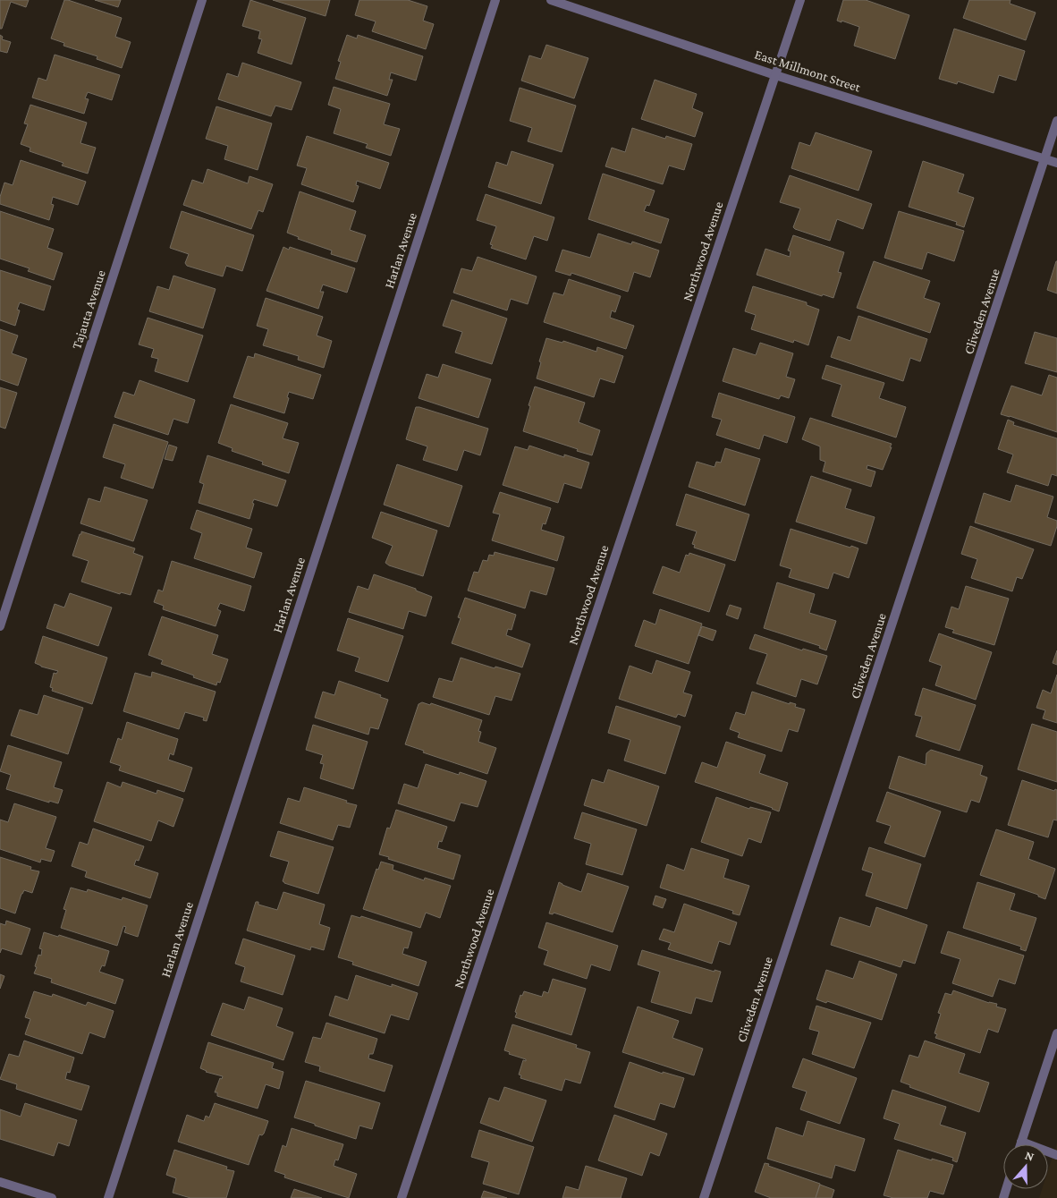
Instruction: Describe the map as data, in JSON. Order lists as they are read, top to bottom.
{
  "streets": {
    "street": [
      "East Millmont Street",
      "Harlan Avenue",
      "Northwood Avenue",
      "Tajauta Avenue",
      "Cliveden Avenue"
    ]
  },
  "crossings": [
    ["East Millmont Street", "Northwood Avenue"],
    ["East Millmont Street", "Cliveden Avenue"]
  ],
  "north": "top"
}
